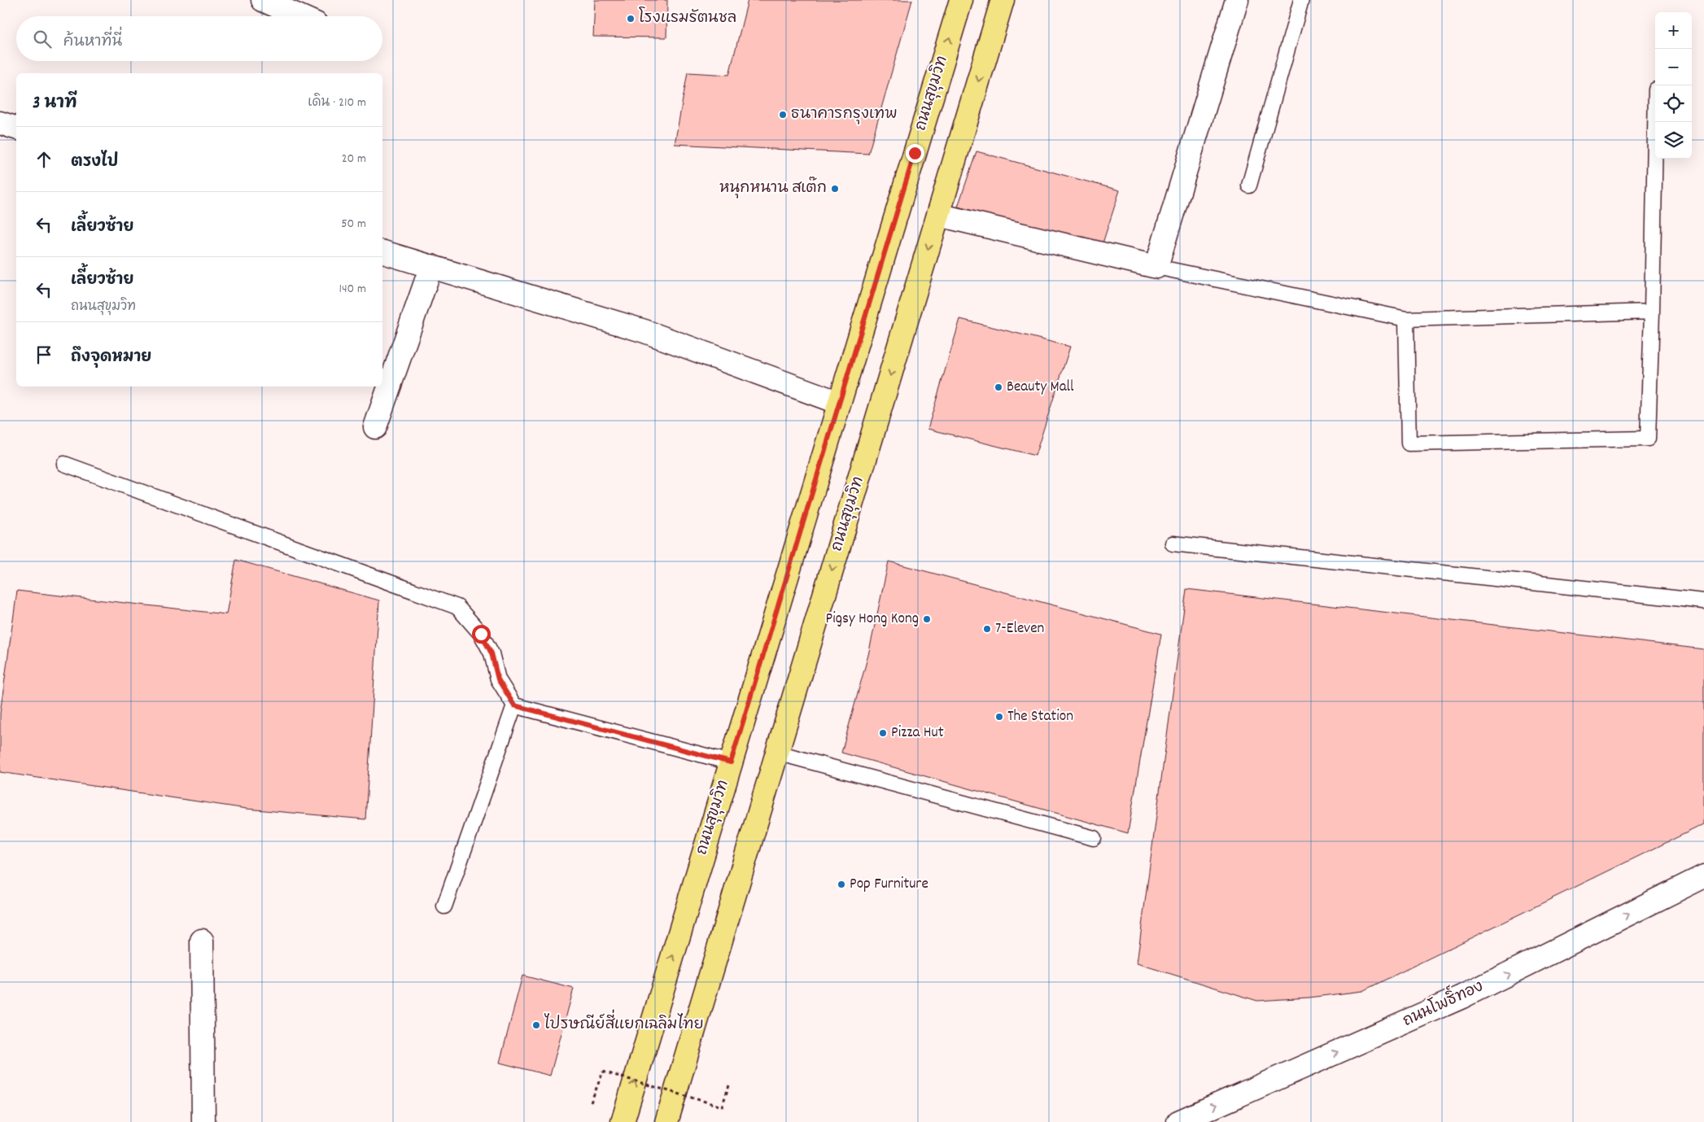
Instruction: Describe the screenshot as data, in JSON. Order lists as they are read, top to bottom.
{
  "streets": {
    "main road": ["ถนนสุขุมวิท"],
    "street": ["ถนนโพธิ์ทอง"]
  },
  "one_way": ["ถนนโพธิ์ทอง"],
  "places": [
    "โรงแรมรัตนชล",
    "ธนาคารกรุงเทพ",
    "หนุกหนาน สเต๊ก",
    "Beauty Mall",
    "Pigsy Hong Kong",
    "7-Eleven",
    "The Station",
    "Pizza Hut",
    "Pop Furniture",
    "ไปรษณีย์สี่แยกเฉลิมไทย"
  ],
  "page": {
    "map_buttons": ["+", "−"],
    "search": "ค้นหาที่นี่",
    "heading": ["3 นาที", "เดิน · 210 m"],
    "list": [
      ["ตรงไป", "20 m"],
      ["เลี้ยวซ้าย", "50 m"],
      ["เลี้ยวซ้าย", "ถนนสุขุมวิท", "140 m"],
      "ถึงจุดหมาย"
    ]
  }
}
